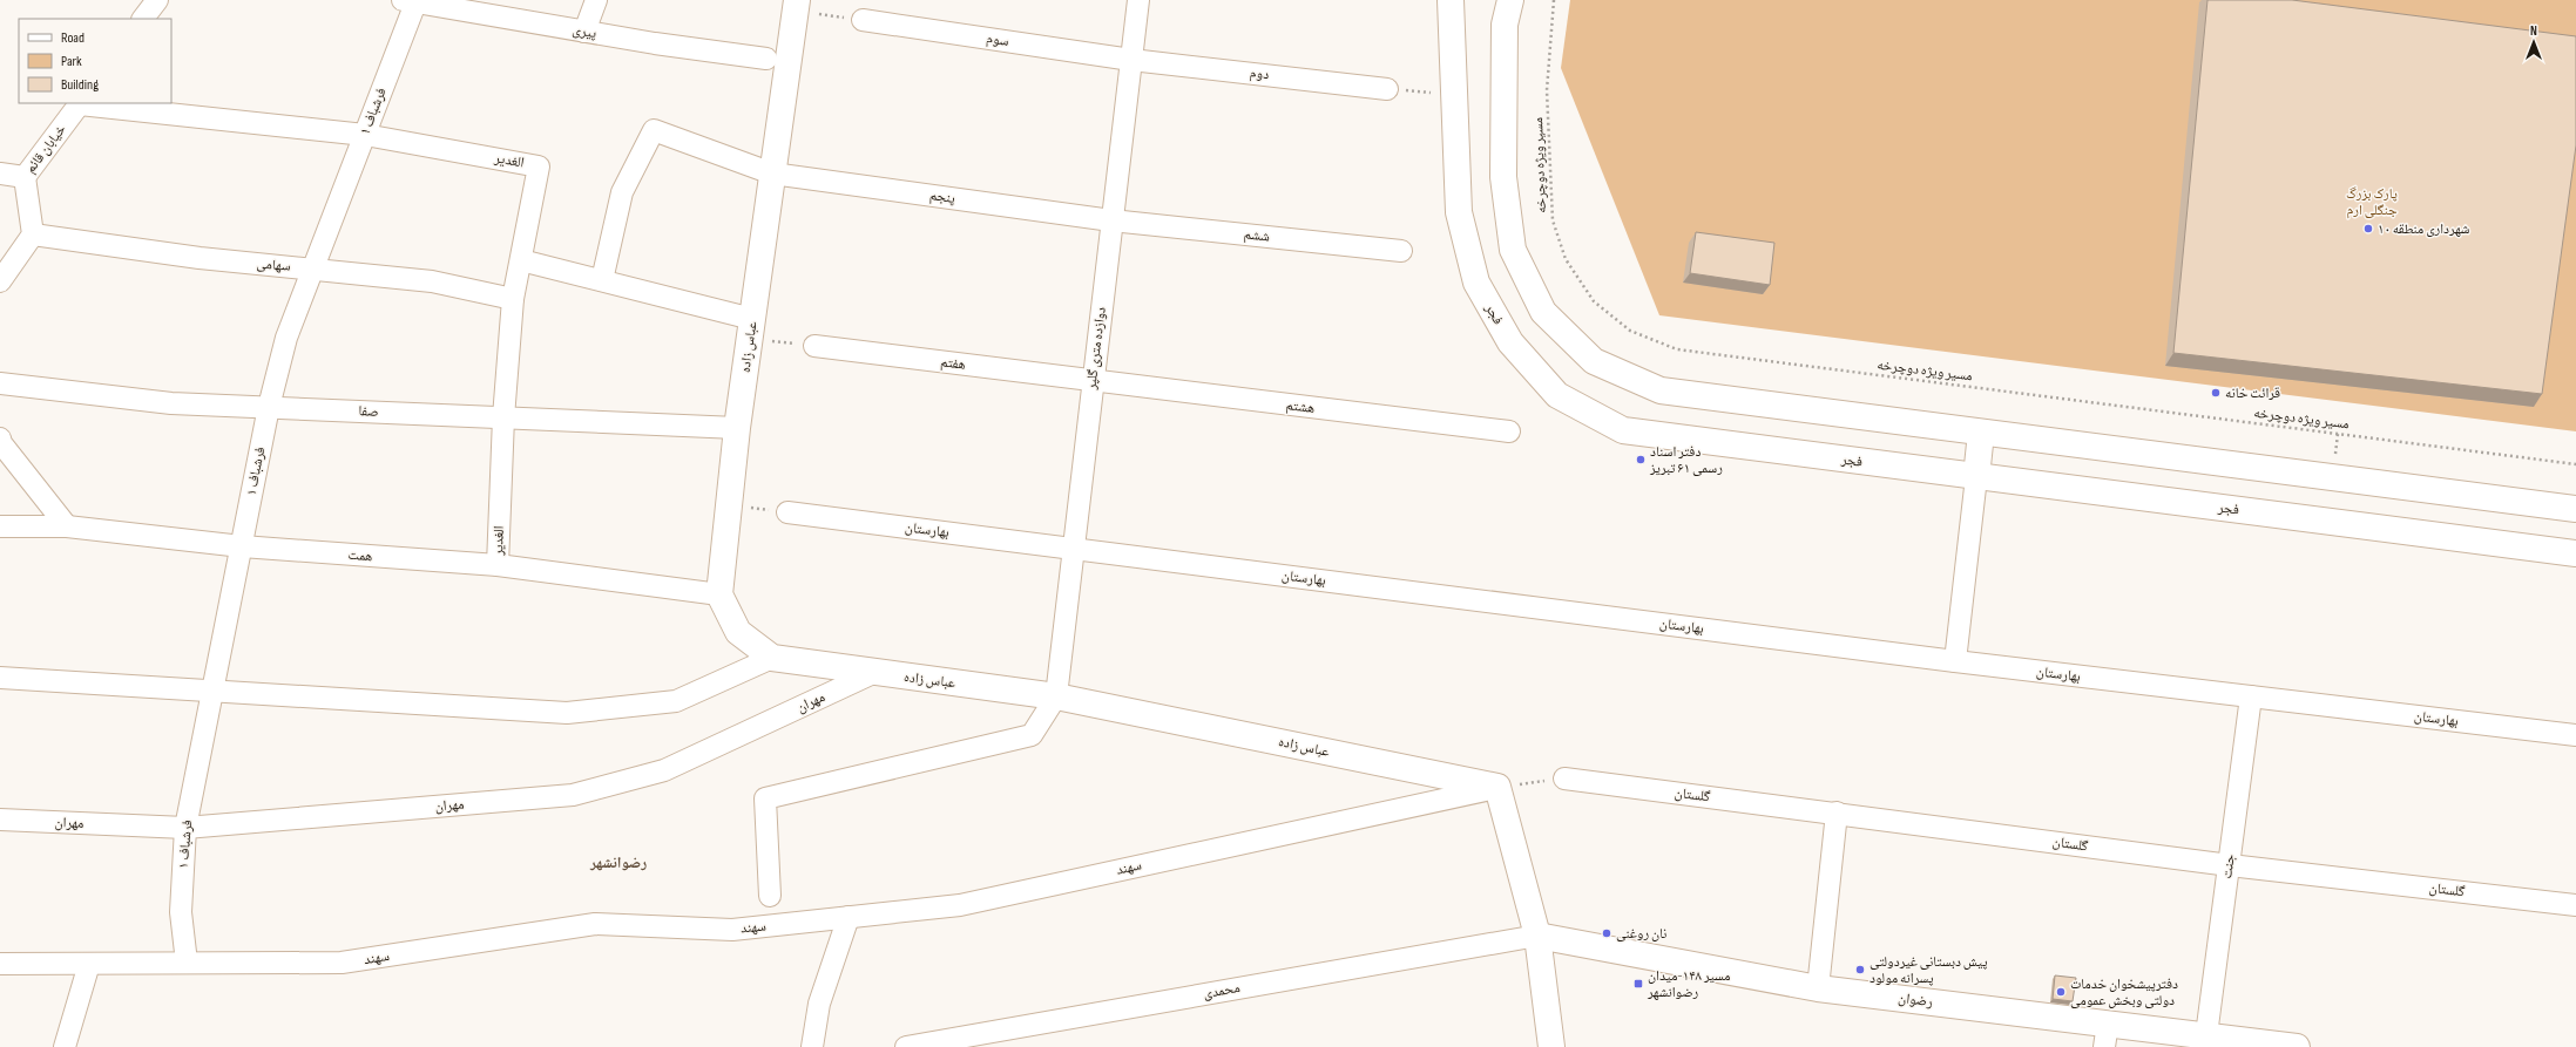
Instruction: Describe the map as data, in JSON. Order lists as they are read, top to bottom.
{
  "streets": {
    "main road": ["فجر", "عباس زاده", "رضوان"],
    "street": [
      "پیری",
      "سوم",
      "دوم",
      "فرشباف ۱",
      "خیابان قائم",
      "الغدیر",
      "پنجم",
      "ششم",
      "سهامی",
      "دوازده متری گلپر",
      "هفتم",
      "هشتم",
      "صفا",
      "بهارستان",
      "همت",
      "مهران",
      "گلستان",
      "جنت",
      "سهند",
      "محمدی"
    ],
    "path": ["مسیر ویژه دوچرخه"]
  },
  "crossings": [
    ["پیری", "فرشباف ۱"],
    ["سوم", "دوم"],
    ["سوم", "دوازده متری گلپر"],
    ["دوم", "دوازده متری گلپر"],
    ["فرشباف ۱", "الغدیر"],
    ["فرشباف ۱", "سهامی"],
    ["فرشباف ۱", "صفا"],
    ["فرشباف ۱", "همت"],
    ["فرشباف ۱", "مهران"],
    ["فرشباف ۱", "سهند"],
    ["خیابان قائم", "الغدیر"],
    ["الغدیر", "سهامی"],
    ["الغدیر", "صفا"],
    ["الغدیر", "همت"],
    ["پنجم", "ششم"],
    ["پنجم", "عباس زاده"],
    ["پنجم", "دوازده متری گلپر"],
    ["ششم", "دوازده متری گلپر"],
    ["عباس زاده", "دوازده متری گلپر"],
    ["عباس زاده", "صفا"],
    ["عباس زاده", "همت"],
    ["عباس زاده", "مهران"],
    ["عباس زاده", "سهند"],
    ["دوازده متری گلپر", "هفتم"],
    ["دوازده متری گلپر", "هشتم"],
    ["دوازده متری گلپر", "بهارستان"],
    ["هفتم", "هشتم"],
    ["بهارستان", "جنت"],
    ["گلستان", "جنت"],
    ["جنت", "رضوان"],
    ["محمدی", "رضوان"]
  ],
  "districts": ["رضوانشهر"],
  "parks": ["پارک بزرگ جنگلی ارم"],
  "places": {
    "other": [
      "شهرداری منطقه ۱۰",
      "قرائت خانه",
      "دفتر اسناد رسمی ۶۱ تبریز",
      "نان روغنی",
      "پیش دبستانی غیردولتی پسرانه مولود",
      "دفترپیشخوان خدمات دولتی وبخش عمومی"
    ],
    "transit": ["مسیر ۱۴۸-میدان رضوانشهر"]
  },
  "legend": ["Road", "Park", "Building"],
  "north": "top"
}
